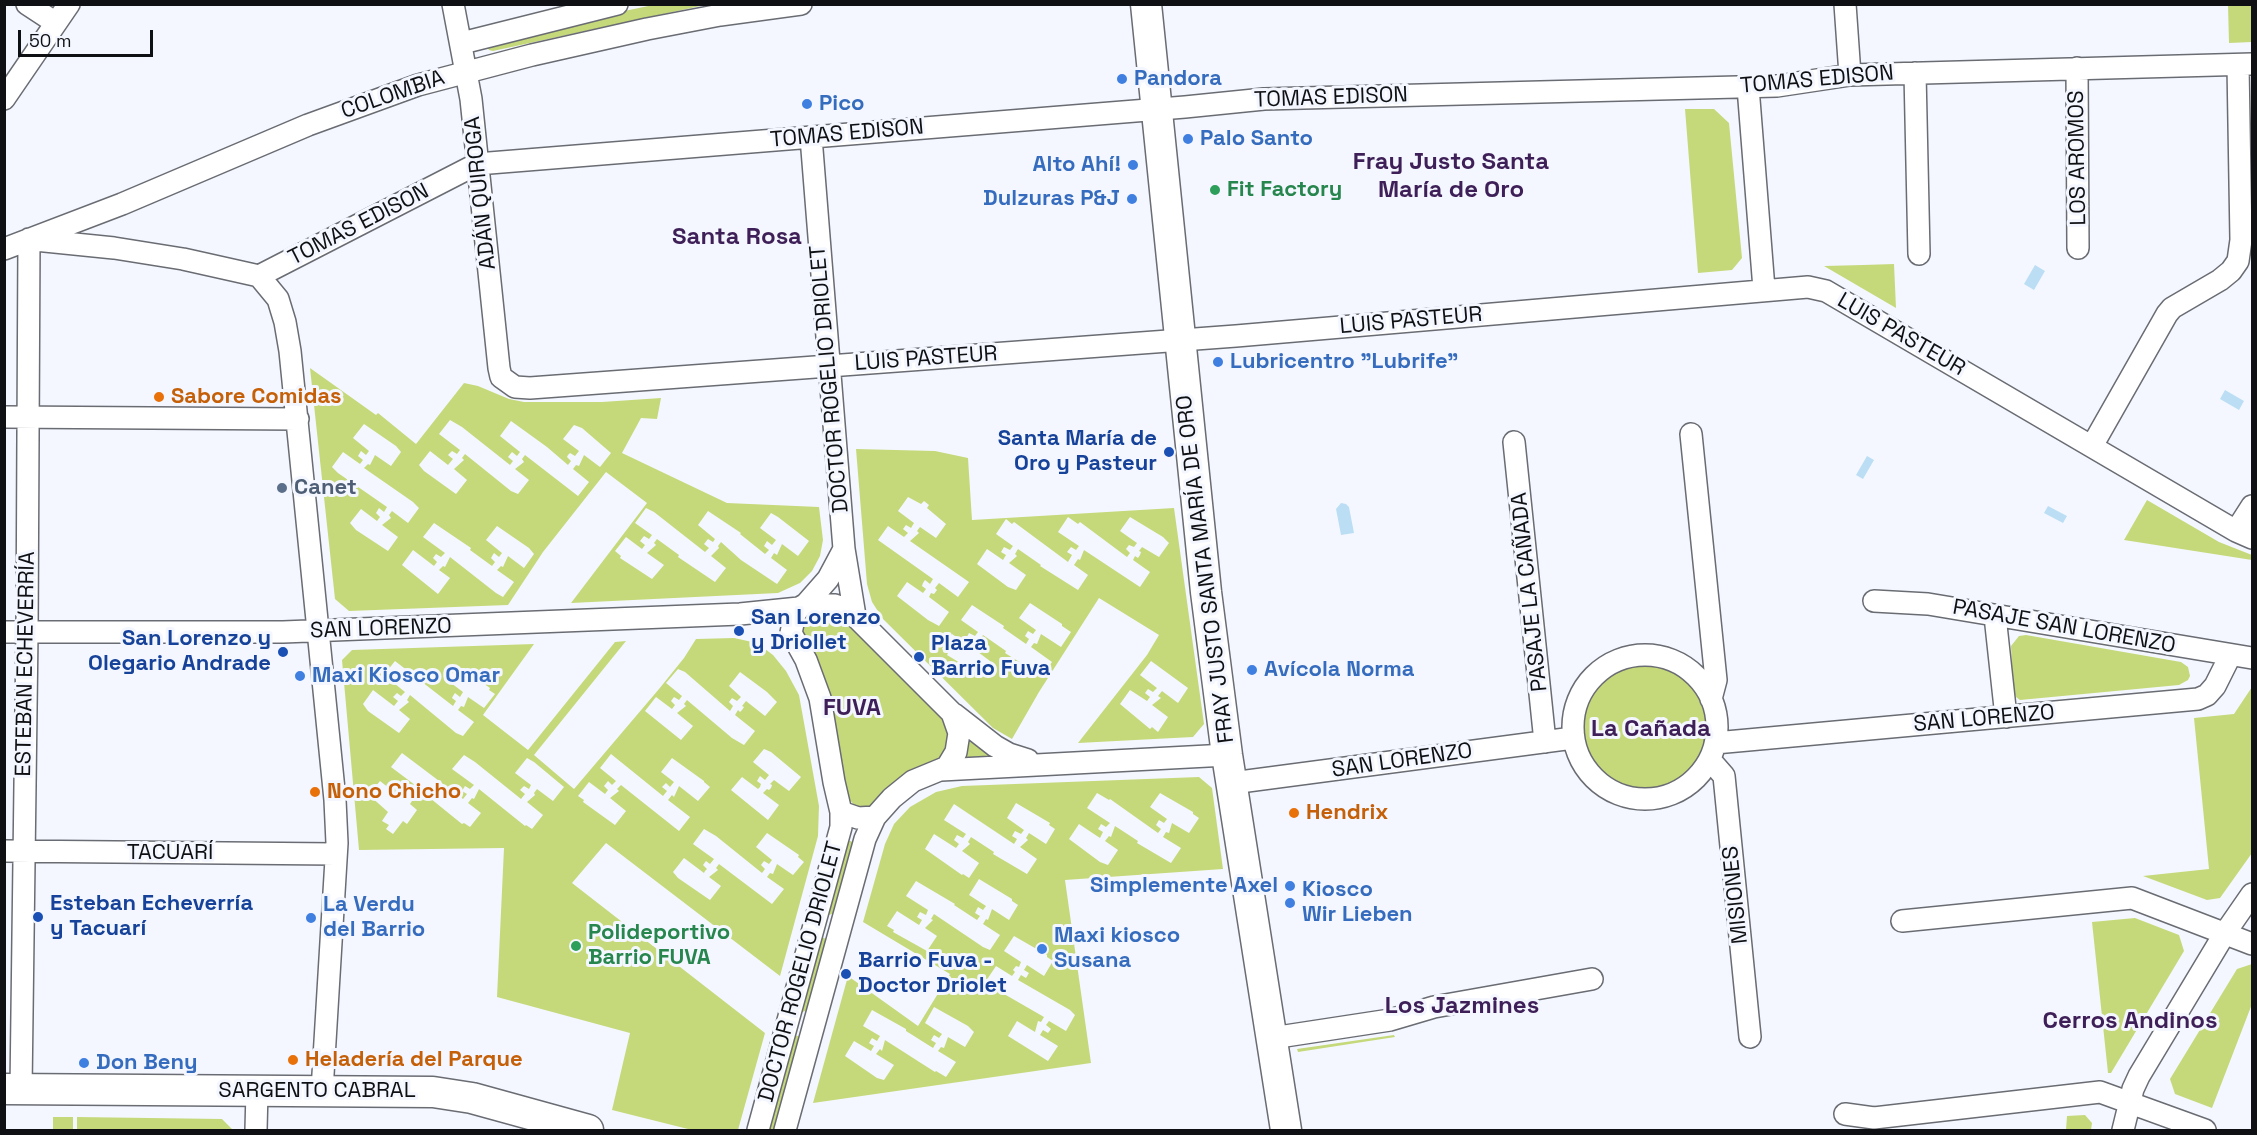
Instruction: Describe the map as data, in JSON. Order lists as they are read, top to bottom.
{
  "streets": {
    "main road": ["FRAY JUSTO SANTA MARÍA DE ORO", "SARGENTO CABRAL"],
    "street": [
      "TOMAS EDISON",
      "COLOMBIA",
      "LOS AROMOS",
      "ADÁN QUIROGA",
      "LUIS PASTEUR",
      "DOCTOR ROGELIO DRIOLET",
      "PASAJE LA CAÑADA",
      "PASAJE SAN LORENZO",
      "SAN LORENZO",
      "ESTEBAN ECHEVERRÍA",
      "TACUARÍ",
      "MISIONES"
    ]
  },
  "crossings": [
    ["TOMAS EDISON", "LOS AROMOS"],
    ["TOMAS EDISON", "ADÁN QUIROGA"],
    ["TOMAS EDISON", "DOCTOR ROGELIO DRIOLET"],
    ["TOMAS EDISON", "FRAY JUSTO SANTA MARÍA DE ORO"],
    ["COLOMBIA", "ADÁN QUIROGA"],
    ["COLOMBIA", "ESTEBAN ECHEVERRÍA"],
    ["ADÁN QUIROGA", "LUIS PASTEUR"],
    ["LUIS PASTEUR", "DOCTOR ROGELIO DRIOLET"],
    ["LUIS PASTEUR", "FRAY JUSTO SANTA MARÍA DE ORO"],
    ["DOCTOR ROGELIO DRIOLET", "SAN LORENZO"],
    ["FRAY JUSTO SANTA MARÍA DE ORO", "SAN LORENZO"],
    ["PASAJE LA CAÑADA", "SAN LORENZO"],
    ["PASAJE SAN LORENZO", "SAN LORENZO"],
    ["SAN LORENZO", "ESTEBAN ECHEVERRÍA"],
    ["SAN LORENZO", "MISIONES"],
    ["ESTEBAN ECHEVERRÍA", "TACUARÍ"],
    ["ESTEBAN ECHEVERRÍA", "SARGENTO CABRAL"]
  ],
  "districts": [
    "Fray Justo Santa María de Oro",
    "Santa Rosa",
    "FUVA",
    "La Cañada",
    "Los Jazmines",
    "Cerros Andinos"
  ],
  "places": [
    "Pandora",
    "Pico",
    "Palo Santo",
    "Alto Ahí!",
    "Fit Factory",
    "Dulzuras P&J",
    "Lubricentro \"Lubrife\"",
    "Sabore Comidas",
    "Santa María de Oro y Pasteur",
    "Canet",
    "San Lorenzo y Driollet",
    "San Lorenzo y Olegario Andrade",
    "Plaza Barrio Fuva",
    "Avícola Norma",
    "Maxi Kiosco Omar",
    "Nono Chicho",
    "Hendrix",
    "Simplemente Axel",
    "Kiosco Wir Lieben",
    "Esteban Echeverría y Tacuarí",
    "La Verdu del Barrio",
    "Polideportivo Barrio FUVA",
    "Maxi kiosco Susana",
    "Barrio Fuva - Doctor Driolet",
    "Heladería del Parque",
    "Don Beny"
  ],
  "scale_bar": "50 m"
}
